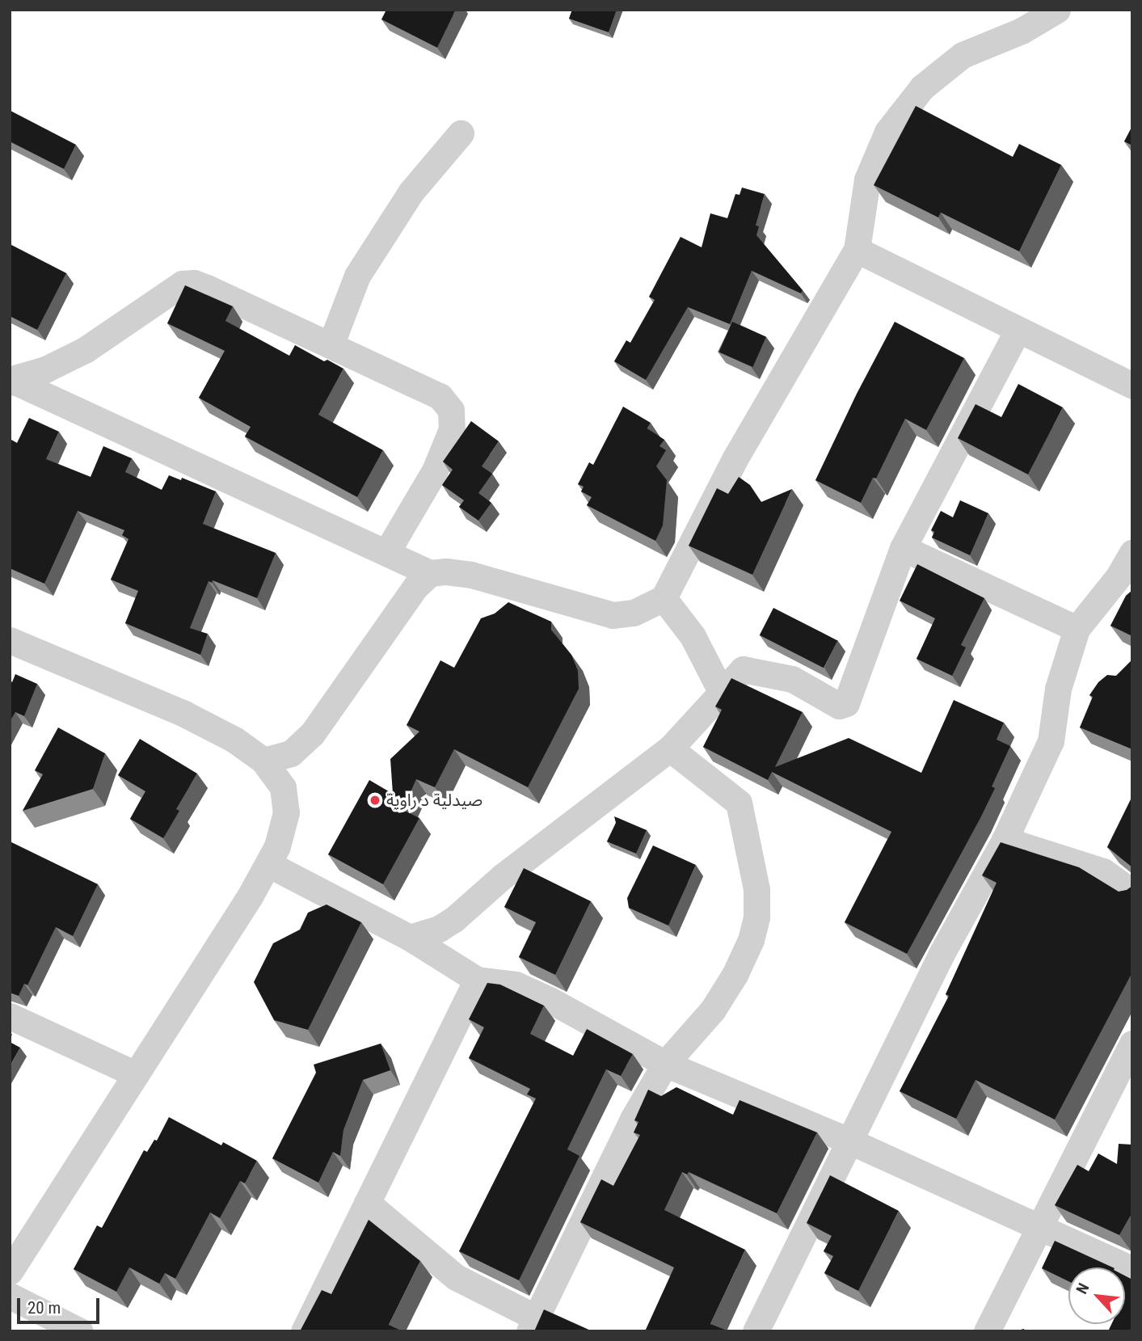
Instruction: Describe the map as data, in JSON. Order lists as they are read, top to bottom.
{
  "places": ["صيدلية د راوية"],
  "scale_bar": "20 m",
  "north": "top left"
}
